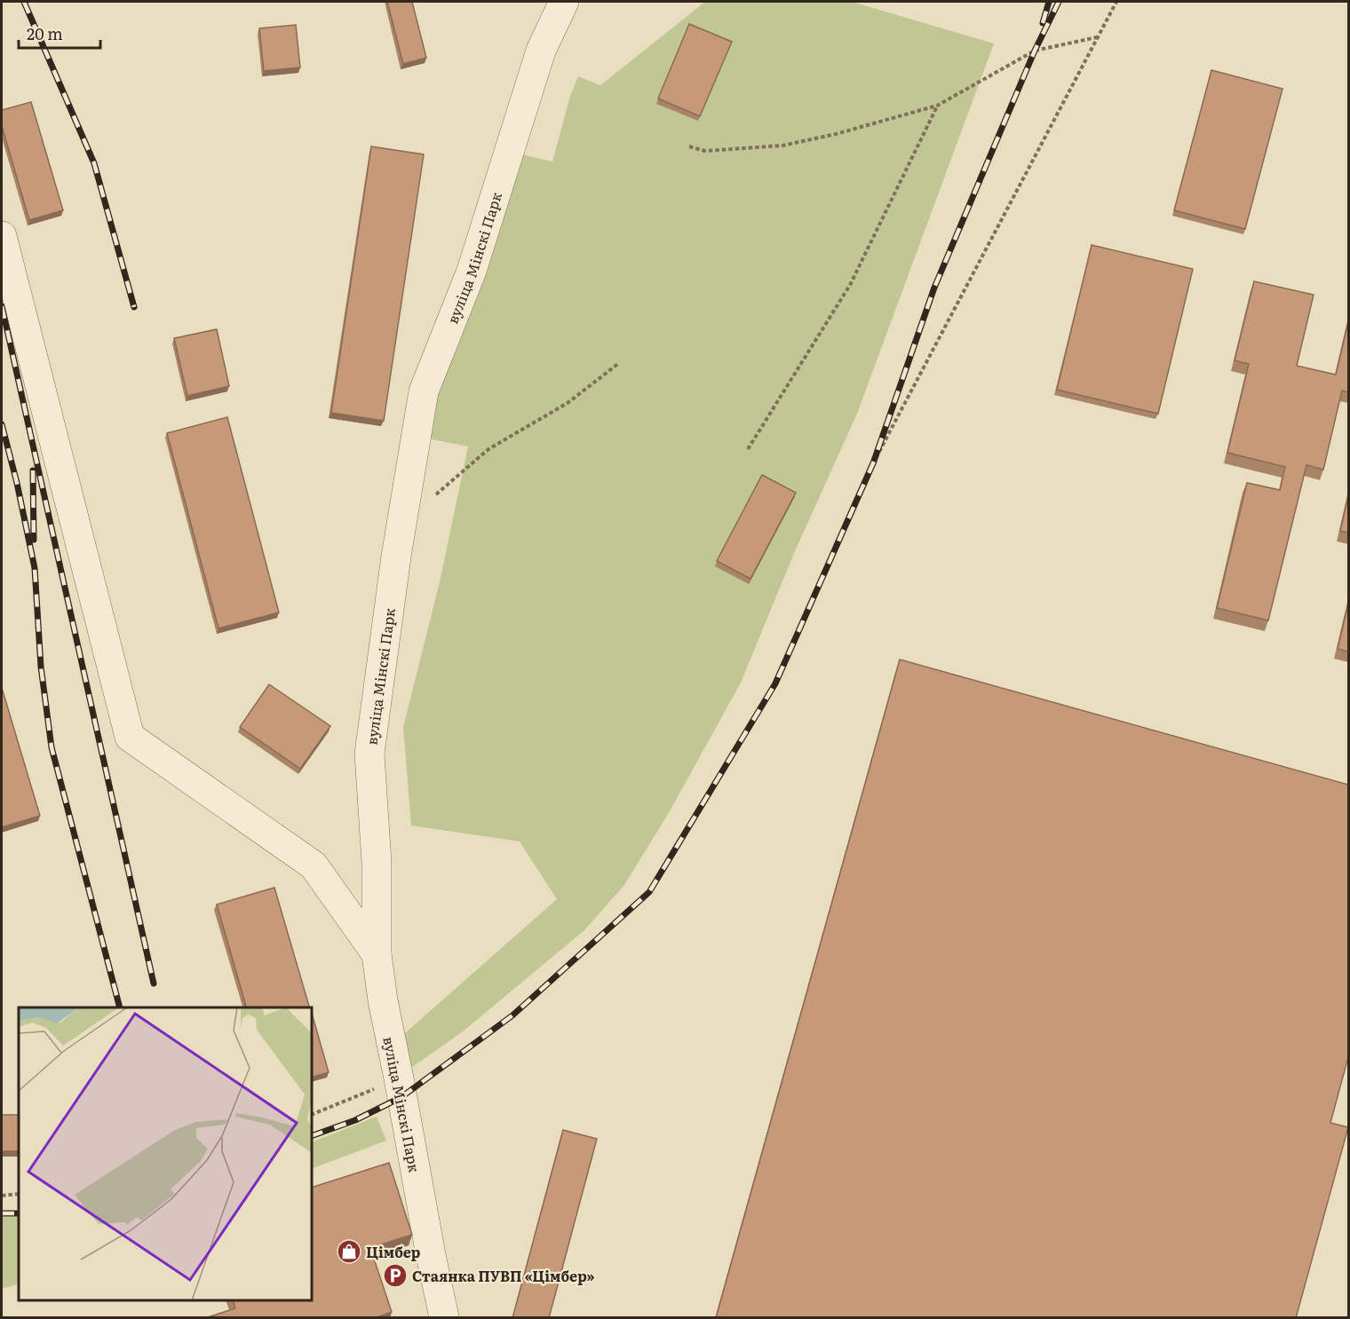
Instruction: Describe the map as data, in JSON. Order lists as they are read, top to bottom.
{
  "streets": {
    "street": ["вуліца Мінскі Парк"]
  },
  "places": {
    "shop": ["Цімбер"],
    "parking": ["Стаянка ПУВП «Цімбер»"]
  },
  "scale_bar": "20 m"
}
